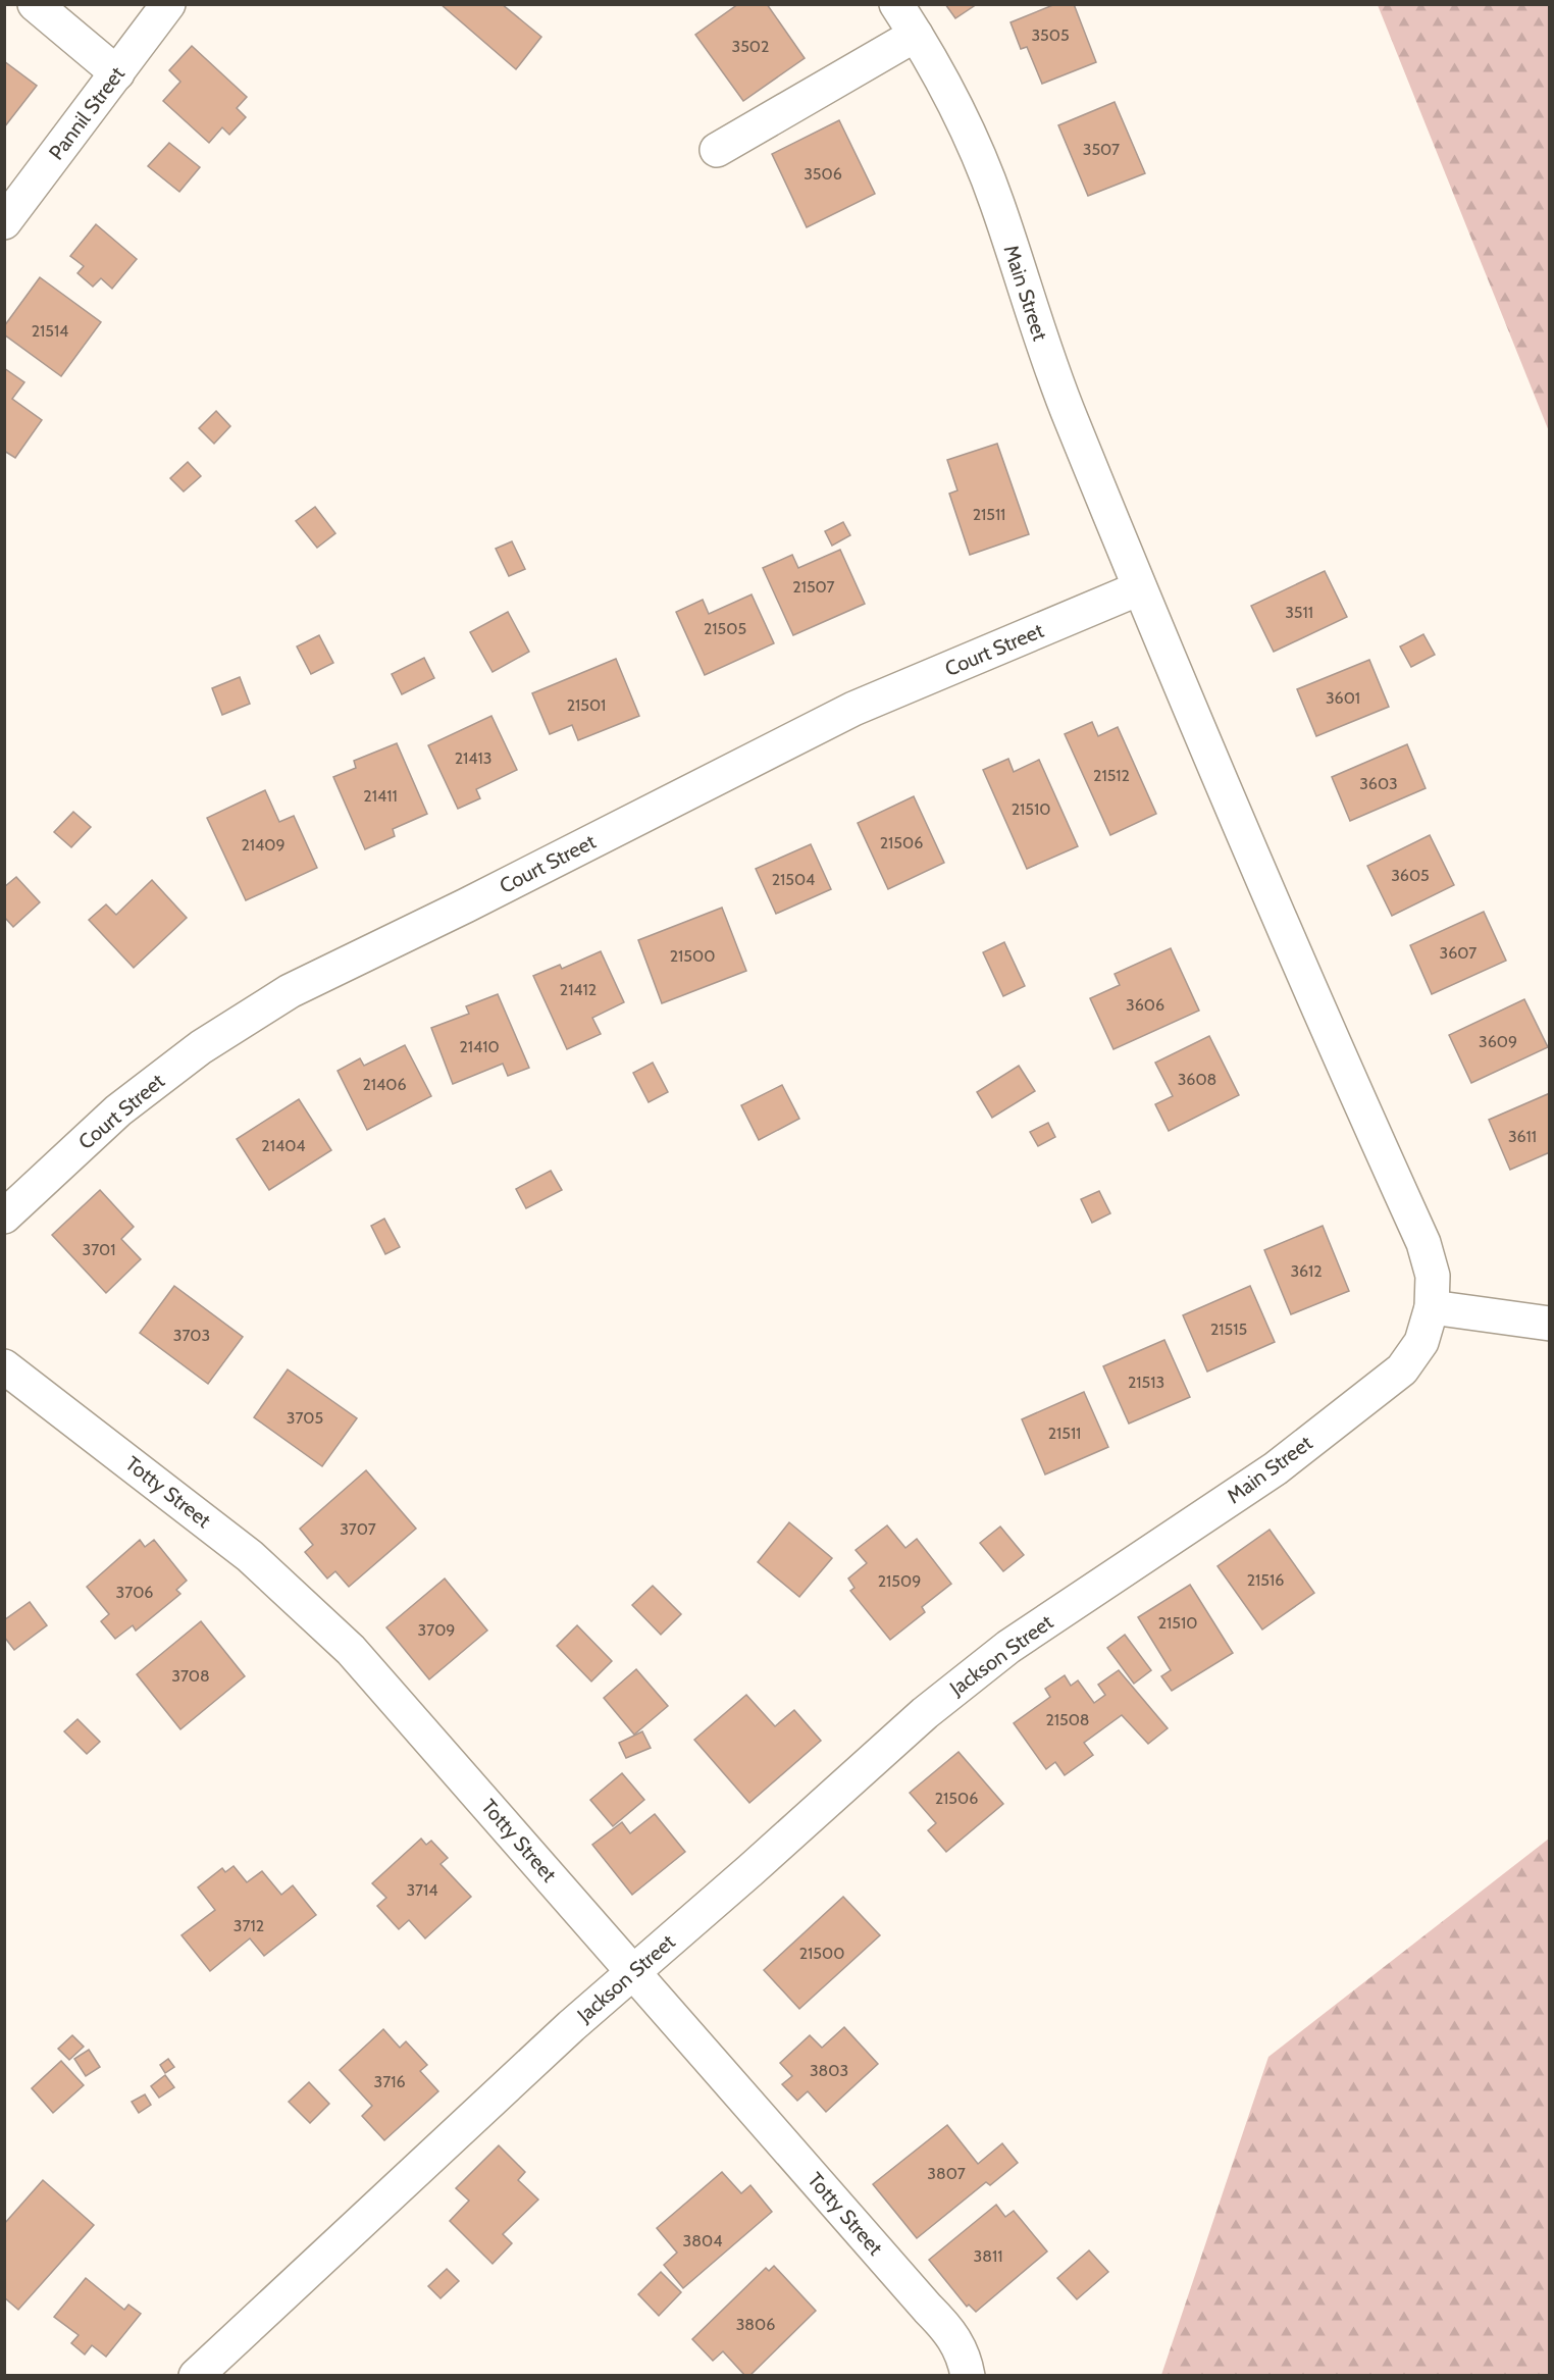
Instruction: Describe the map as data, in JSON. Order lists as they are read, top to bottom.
{
  "streets": {
    "street": [
      "Pannil Street",
      "Main Street",
      "Court Street",
      "Totty Street",
      "Jackson Street"
    ]
  },
  "crossings": [
    ["Main Street", "Court Street"],
    ["Main Street", "Jackson Street"],
    ["Totty Street", "Jackson Street"]
  ],
  "house_numbers": [
    "3505",
    "3502",
    "3507",
    "3506",
    "21514",
    "21511",
    "21507",
    "3511",
    "21505",
    "3601",
    "21501",
    "21413",
    "21512",
    "3603",
    "21411",
    "21510",
    "21506",
    "21409",
    "3605",
    "21504",
    "3607",
    "21500",
    "21412",
    "3606",
    "3609",
    "21410",
    "3608",
    "21406",
    "3611",
    "21404",
    "3701",
    "3612",
    "21515",
    "3703",
    "21513",
    "3705",
    "21511",
    "3707",
    "21516",
    "21509",
    "3706",
    "21510",
    "3709",
    "3708",
    "21508",
    "21506",
    "3714",
    "3712",
    "21500",
    "3803",
    "3716",
    "3807",
    "3804",
    "3811",
    "3806"
  ]
}
